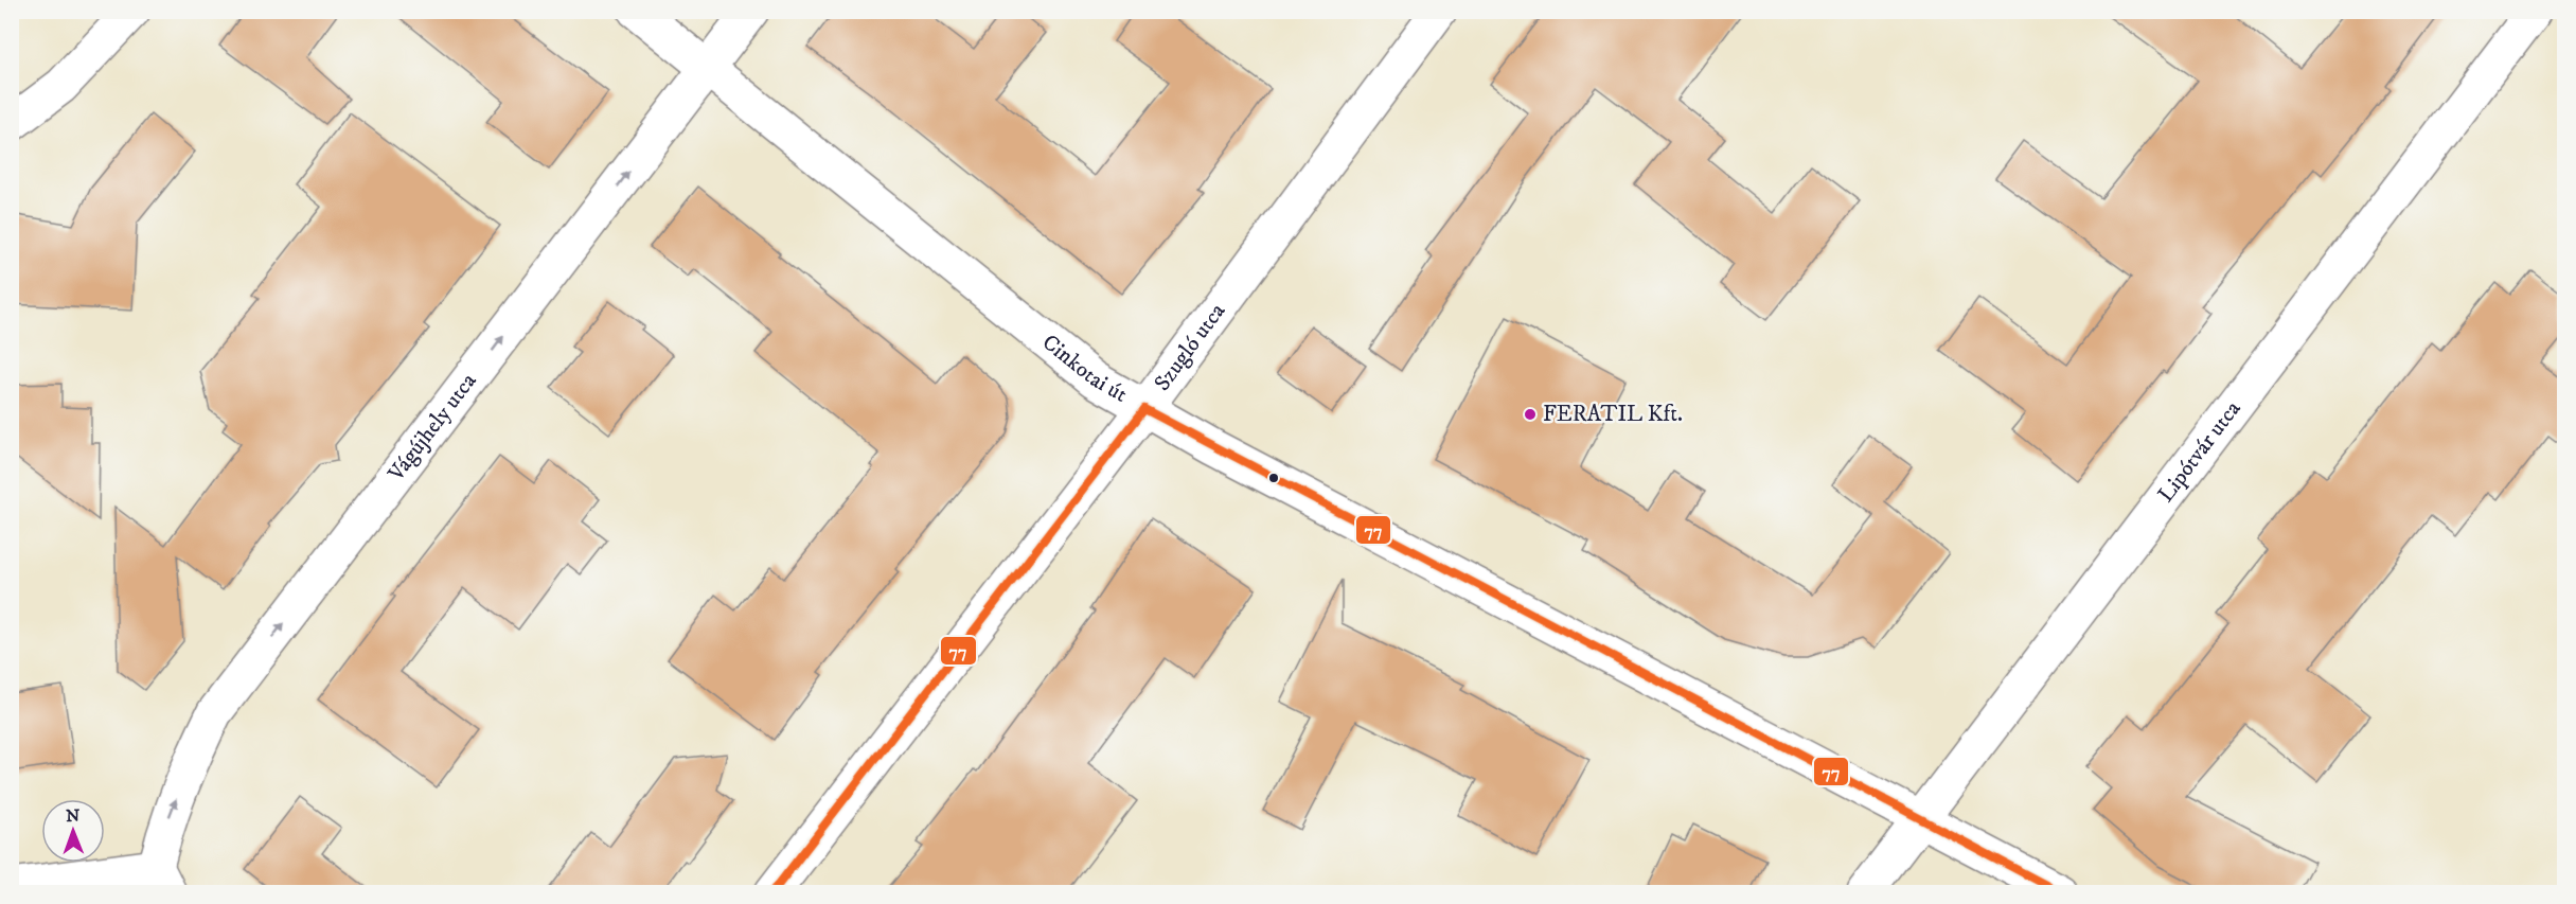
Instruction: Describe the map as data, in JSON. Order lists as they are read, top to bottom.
{
  "streets": {
    "street": [
      "Szugló utca",
      "Cinkotai út",
      "Vágújhely utca",
      "Lipótvár utca"
    ]
  },
  "crossings": [
    ["Szugló utca", "Cinkotai út"],
    ["Cinkotai út", "Vágújhely utca"],
    ["Cinkotai út", "Lipótvár utca"]
  ],
  "one_way": ["Vágújhely utca"],
  "places": ["FERATIL Kft."],
  "lines": ["transit line 77"],
  "north": "top"
}
